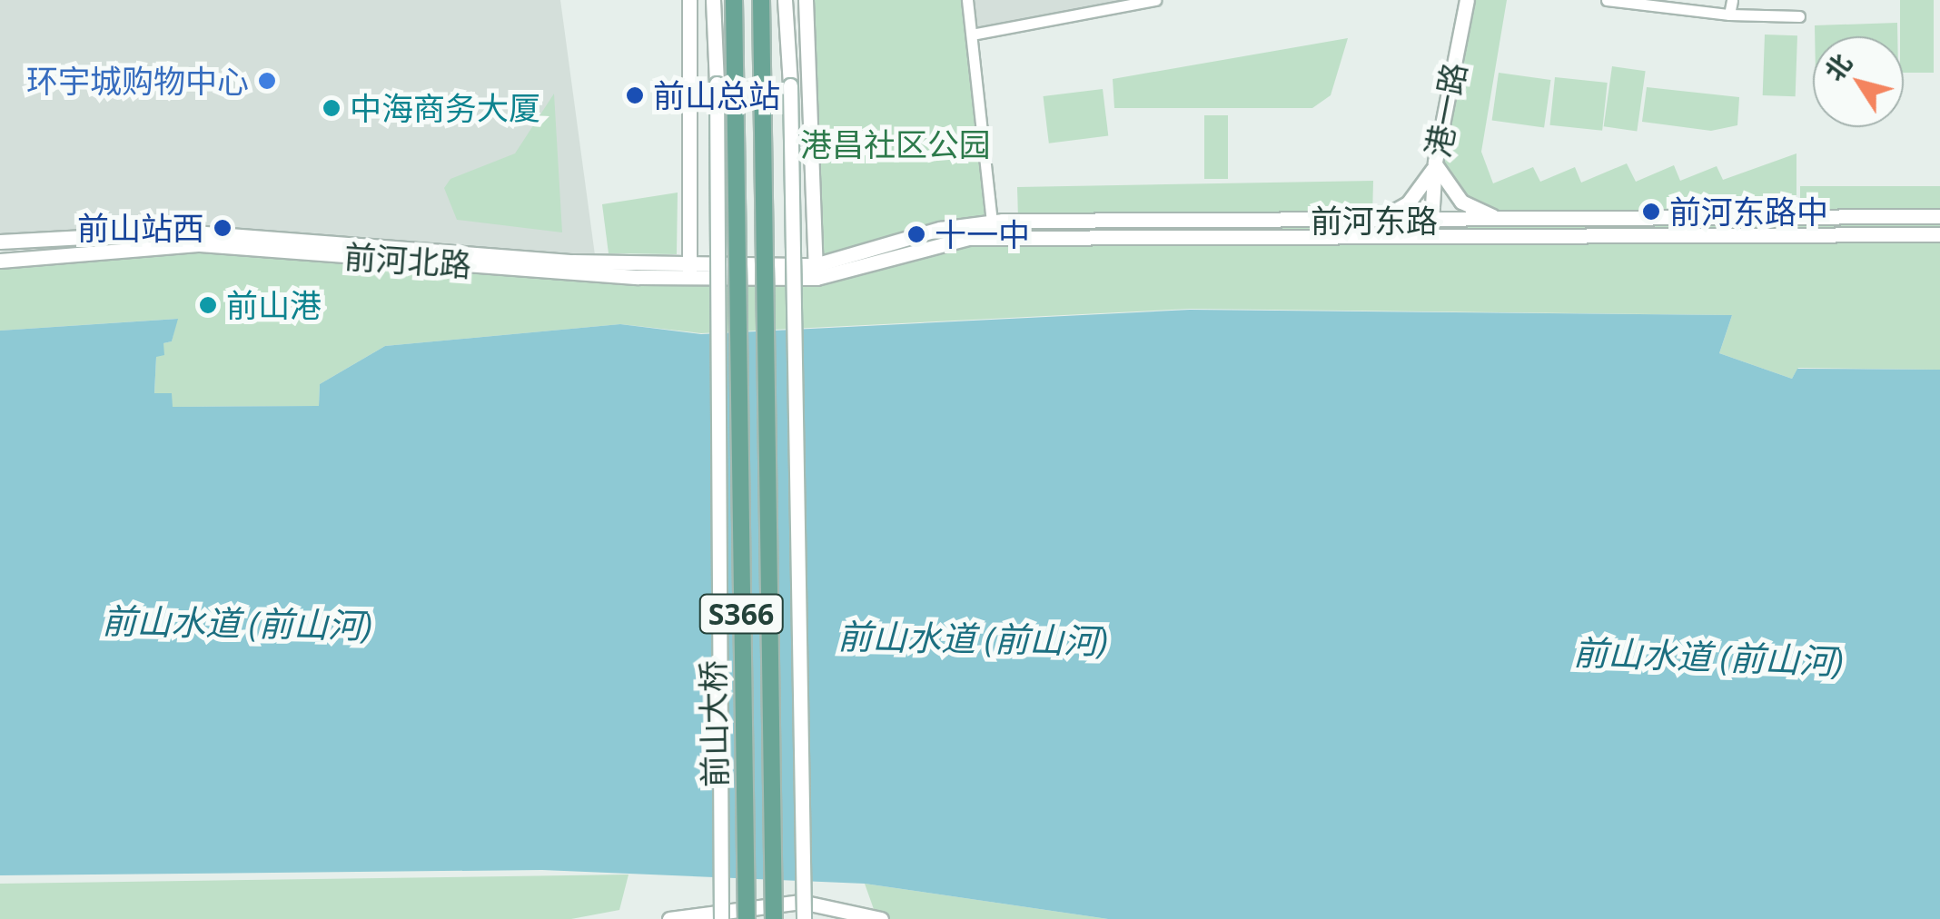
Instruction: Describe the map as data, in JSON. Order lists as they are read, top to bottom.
{
  "streets": {
    "main road": [
      "港一路",
      "前河东路",
      "前河北路",
      "S366",
      "前山大桥"
    ]
  },
  "crossings": [
    ["港一路", "前河东路"],
    ["前河东路", "前河北路"]
  ],
  "water": ["前山水道 (前山河)"],
  "parks": ["港昌社区公园"],
  "places": [
    "环宇城购物中心",
    "前山总站",
    "中海商务大厦",
    "前河东路中",
    "前山站西",
    "十一中",
    "前山港"
  ],
  "north": "top left"
}
